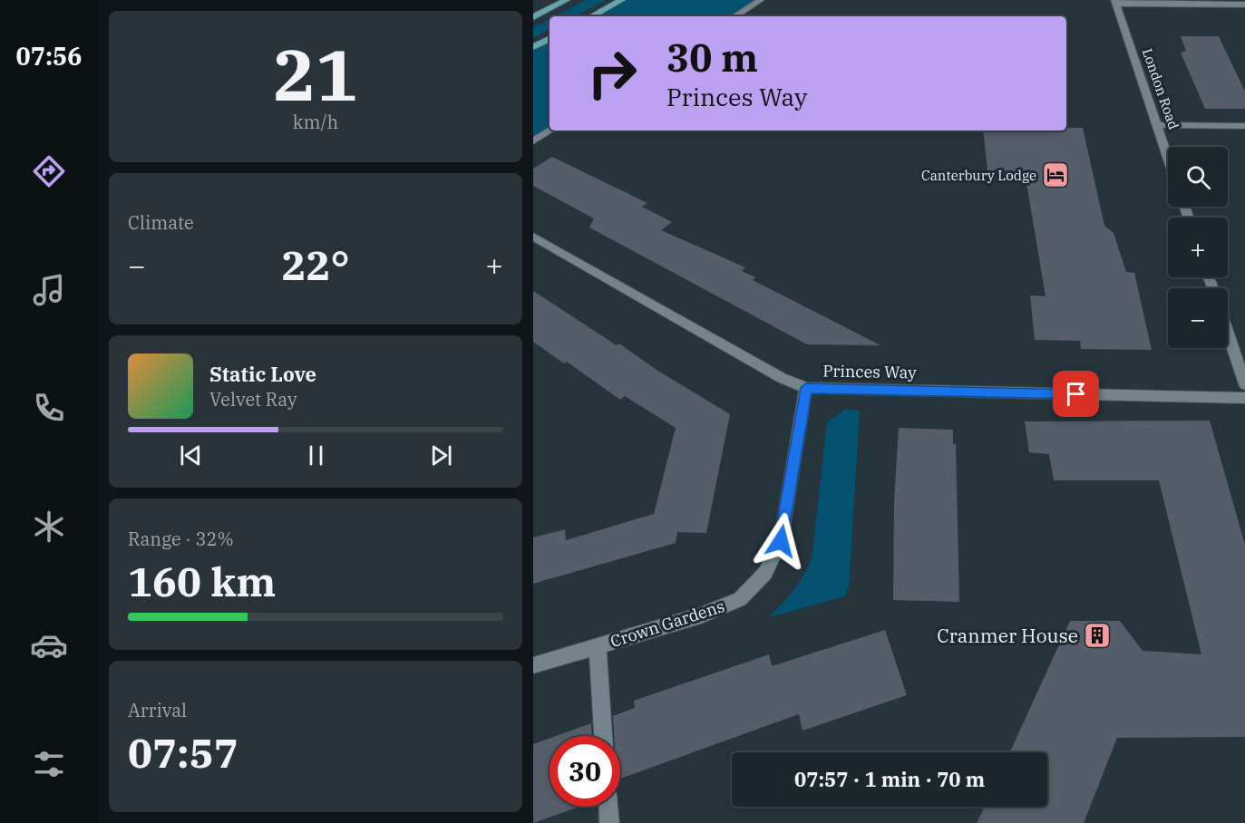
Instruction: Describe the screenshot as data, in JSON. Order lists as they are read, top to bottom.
{
  "streets": {
    "street": ["London Road", "Princes Way", "Crown Gardens"]
  },
  "crossings": [
    ["Princes Way", "Crown Gardens"]
  ],
  "places": {
    "hotel": ["Canterbury Lodge"],
    "building": ["Cranmer House"]
  },
  "page": {
    "tabs": "07:56",
    "tile": [
      ["21", "km/h"],
      "Climate",
      ["Range · 32%", "160 km"],
      ["Arrival", "07:57"]
    ],
    "turn": ["30 m", "Princes Way"],
    "map_buttons": ["+", "−"],
    "heat": ["−", "22°", "+"],
    "song": ["Static Love", "Velvet Ray"],
    "limit": "30",
    "trip": "07:57 · 1 min · 70 m"
  }
}
